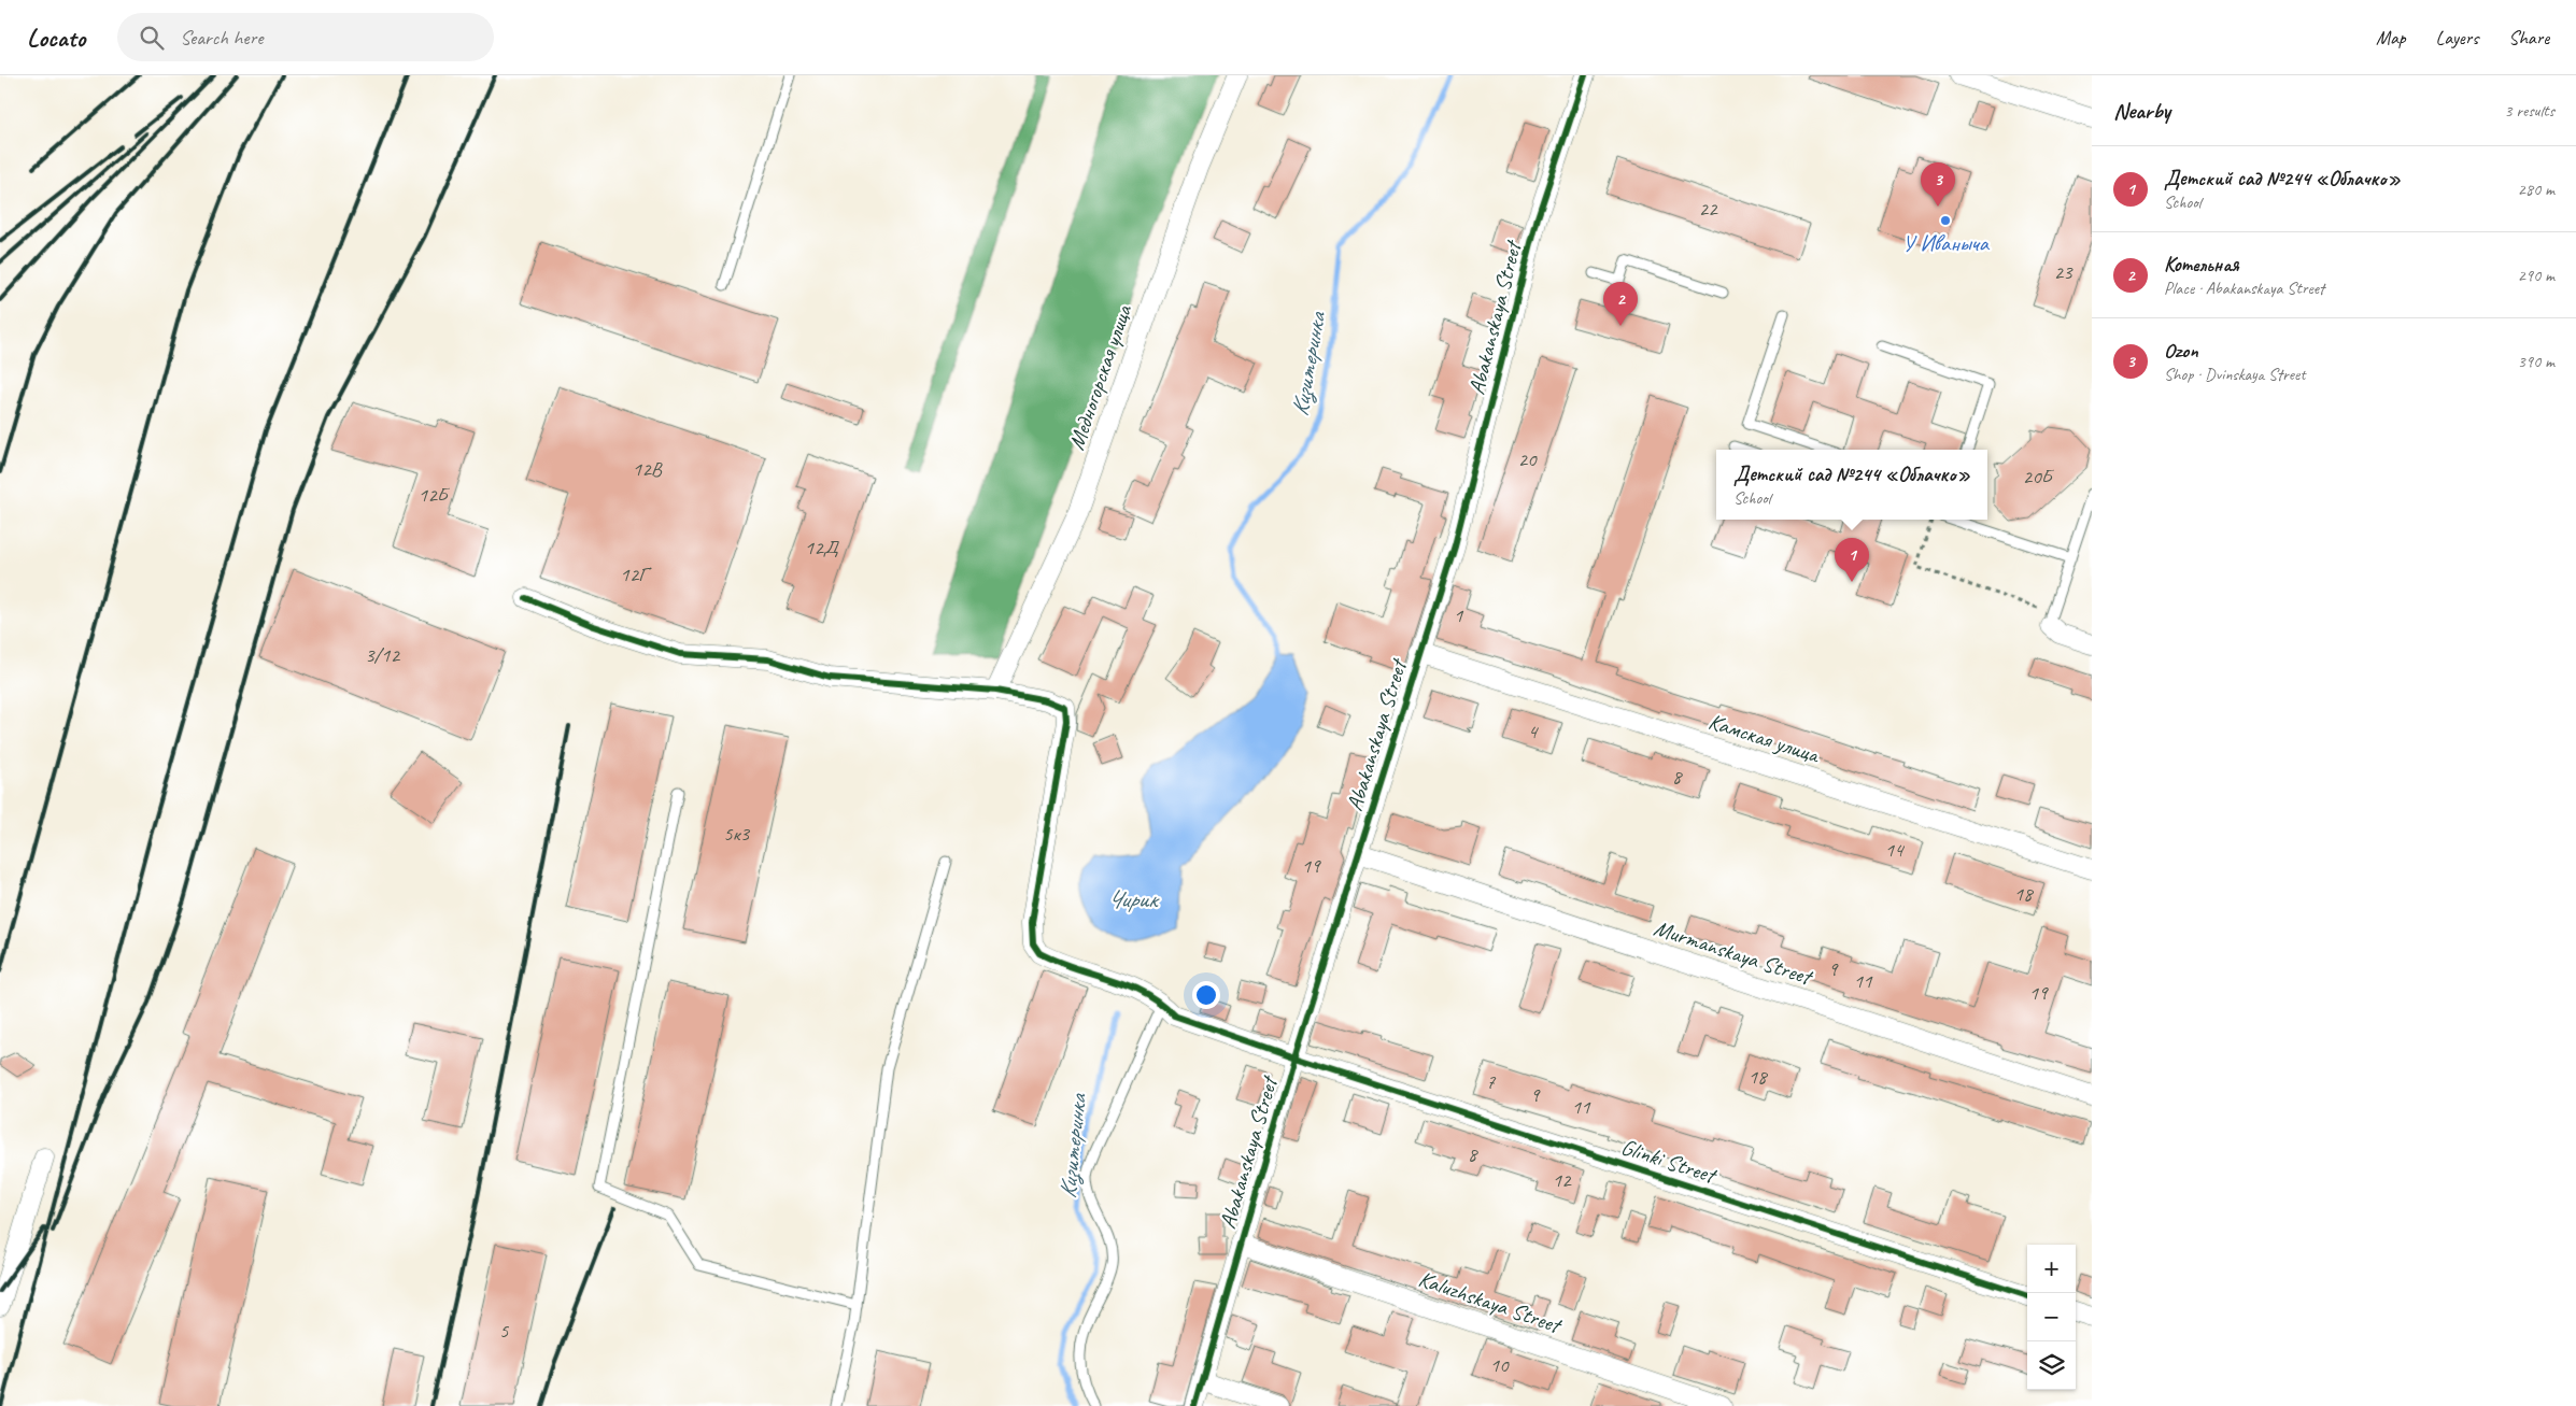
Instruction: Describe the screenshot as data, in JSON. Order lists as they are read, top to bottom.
{
  "streets": {
    "street": [
      "Abakanskaya Street",
      "Медногорская улица",
      "Камская улица",
      "Murmanskaya Street",
      "Glinki Street",
      "Kaluzhskaya Street"
    ]
  },
  "crossings": [
    ["Abakanskaya Street", "Камская улица"],
    ["Abakanskaya Street", "Murmanskaya Street"],
    ["Abakanskaya Street", "Glinki Street"],
    ["Abakanskaya Street", "Kaluzhskaya Street"],
    ["Медногорская улица", "Glinki Street"]
  ],
  "water": ["Кизитеринка", "Чирик"],
  "places": ["У Иваныча"],
  "house_numbers": [
    "22",
    "23",
    "20",
    "12В",
    "20Б",
    "12Б",
    "12Д",
    "12Г",
    "1",
    "3/12",
    "4",
    "8",
    "5к3",
    "14",
    "19",
    "18",
    "9",
    "11",
    "19",
    "18",
    "7",
    "9",
    "11",
    "8",
    "12",
    "5",
    "10"
  ],
  "page": {
    "header": "Locato",
    "search": "Search here",
    "nav": ["Map", "Layers", "Share"],
    "heading": ["Nearby", "3 results"],
    "list": [
      {
        "mark": "1",
        "name": "Детский сад №244 «Облачко»",
        "note": "School",
        "value": "280 m"
      },
      {
        "mark": "2",
        "name": "Котельная",
        "note": "Place · Abakanskaya Street",
        "value": "290 m"
      },
      {
        "mark": "3",
        "name": "Ozon",
        "note": "Shop · Dvinskaya Street",
        "value": "390 m"
      }
    ],
    "pins": ["3", "2", "1"],
    "popup": ["Детский сад №244 «Облачко»", "School"],
    "map_buttons": ["+", "−"]
  }
}
